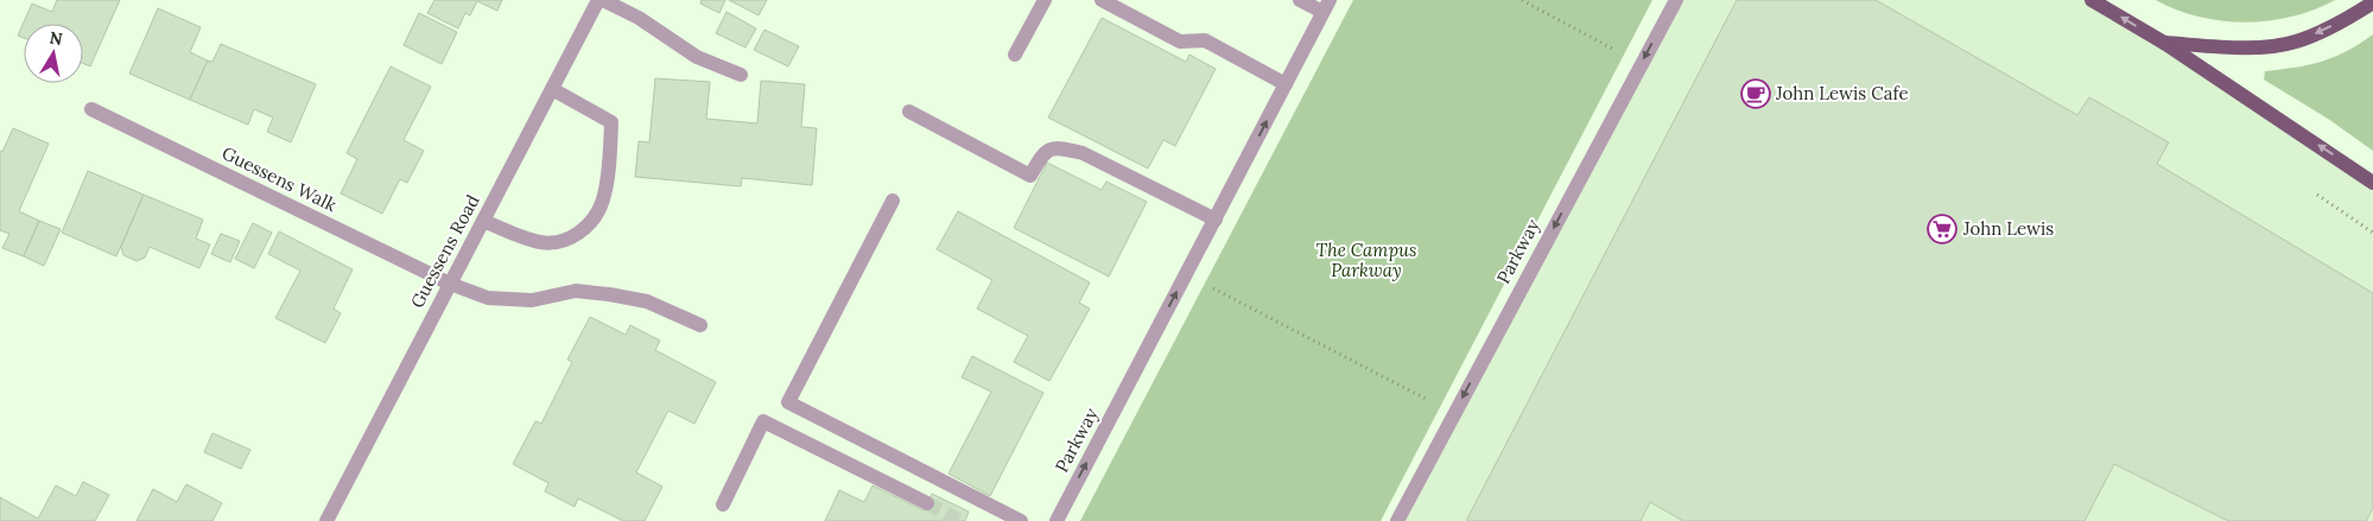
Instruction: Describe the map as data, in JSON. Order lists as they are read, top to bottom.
{
  "streets": {
    "street": ["Guessens Walk", "Guessens Road", "Parkway"]
  },
  "crossings": [
    ["Guessens Walk", "Guessens Road"]
  ],
  "parks": ["The Campus Parkway"],
  "places": {
    "cafe": ["John Lewis Cafe"],
    "supermarket": ["John Lewis"]
  },
  "north": "top"
}
